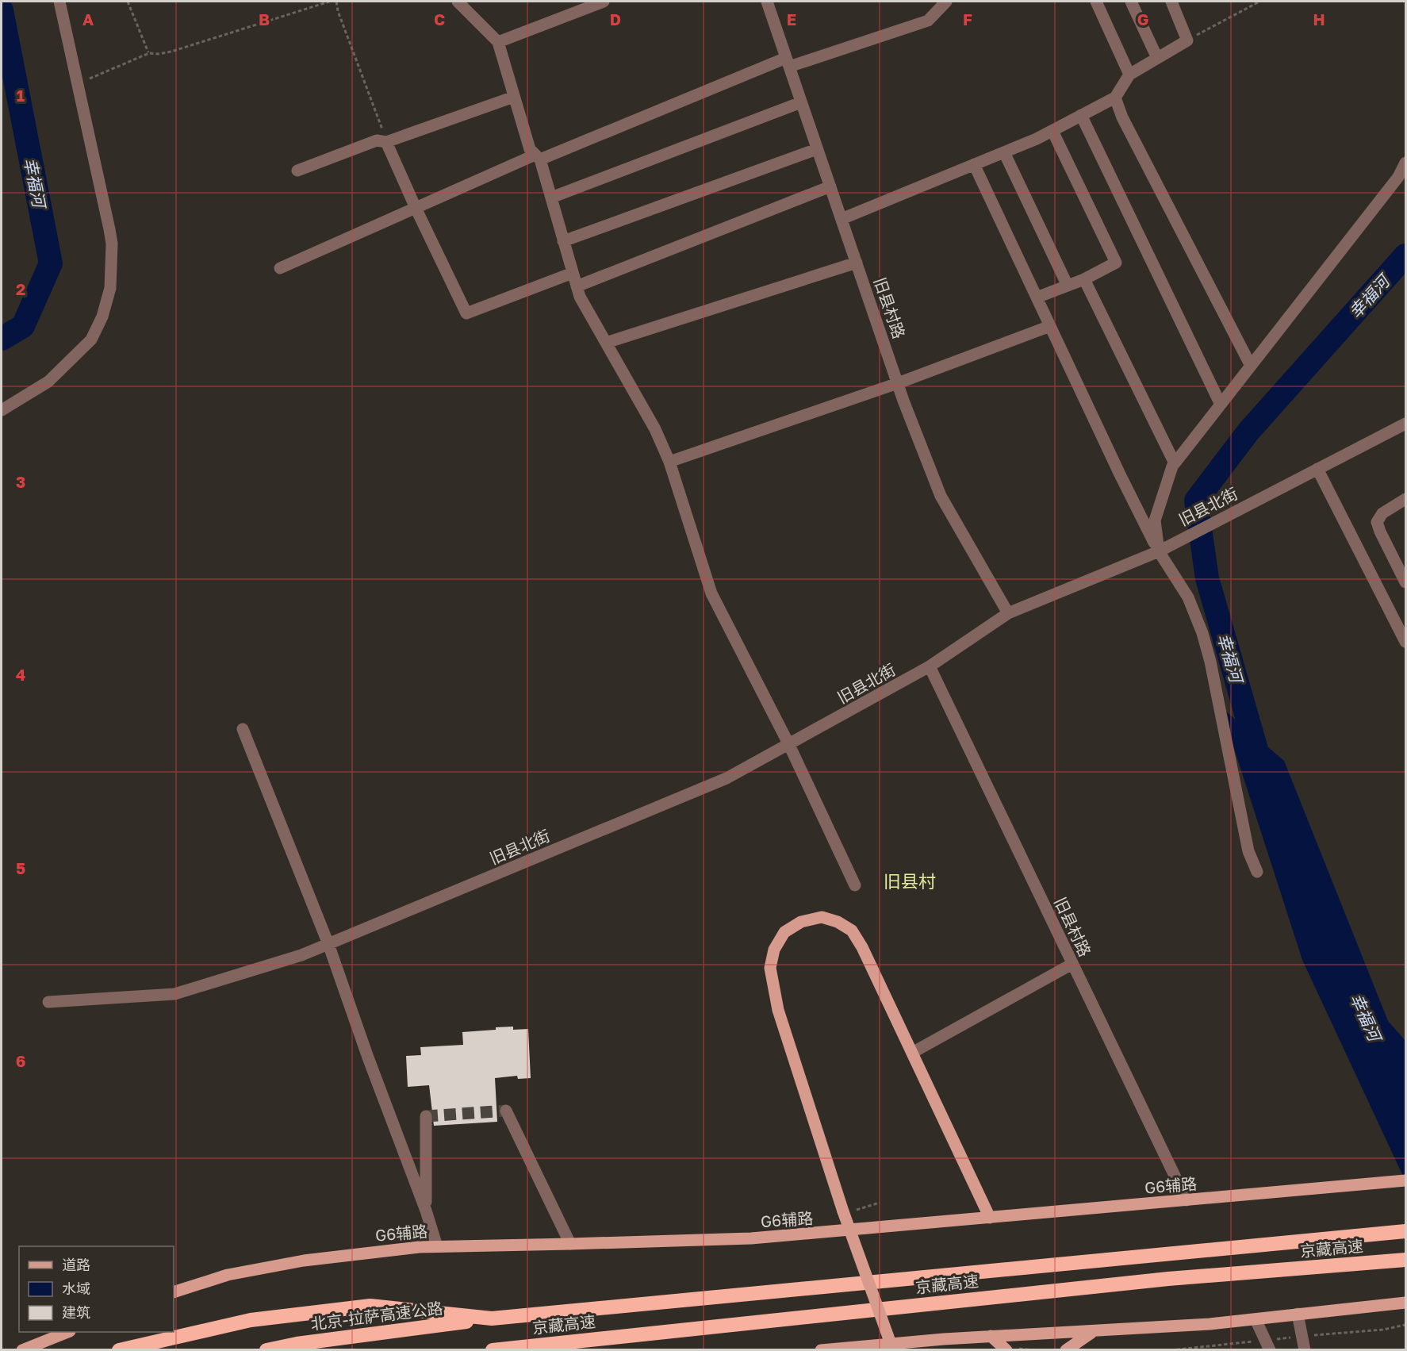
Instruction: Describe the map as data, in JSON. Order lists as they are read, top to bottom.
{
  "streets": {
    "highway": ["京藏高速", "北京-拉萨高速公路"],
    "main road": ["G6辅路"],
    "street": ["旧县村路", "旧县北街"]
  },
  "crossings": [
    ["旧县村路", "旧县北街"],
    ["旧县村路", "G6辅路"]
  ],
  "districts": ["旧县村"],
  "water": ["幸福河"],
  "legend": ["道路", "水域", "建筑"],
  "grid": {
    "columns": [
      "A",
      "B",
      "C",
      "D",
      "E",
      "F",
      "G",
      "H"
    ],
    "rows": [
      "1",
      "2",
      "3",
      "4",
      "5",
      "6"
    ]
  }
}
